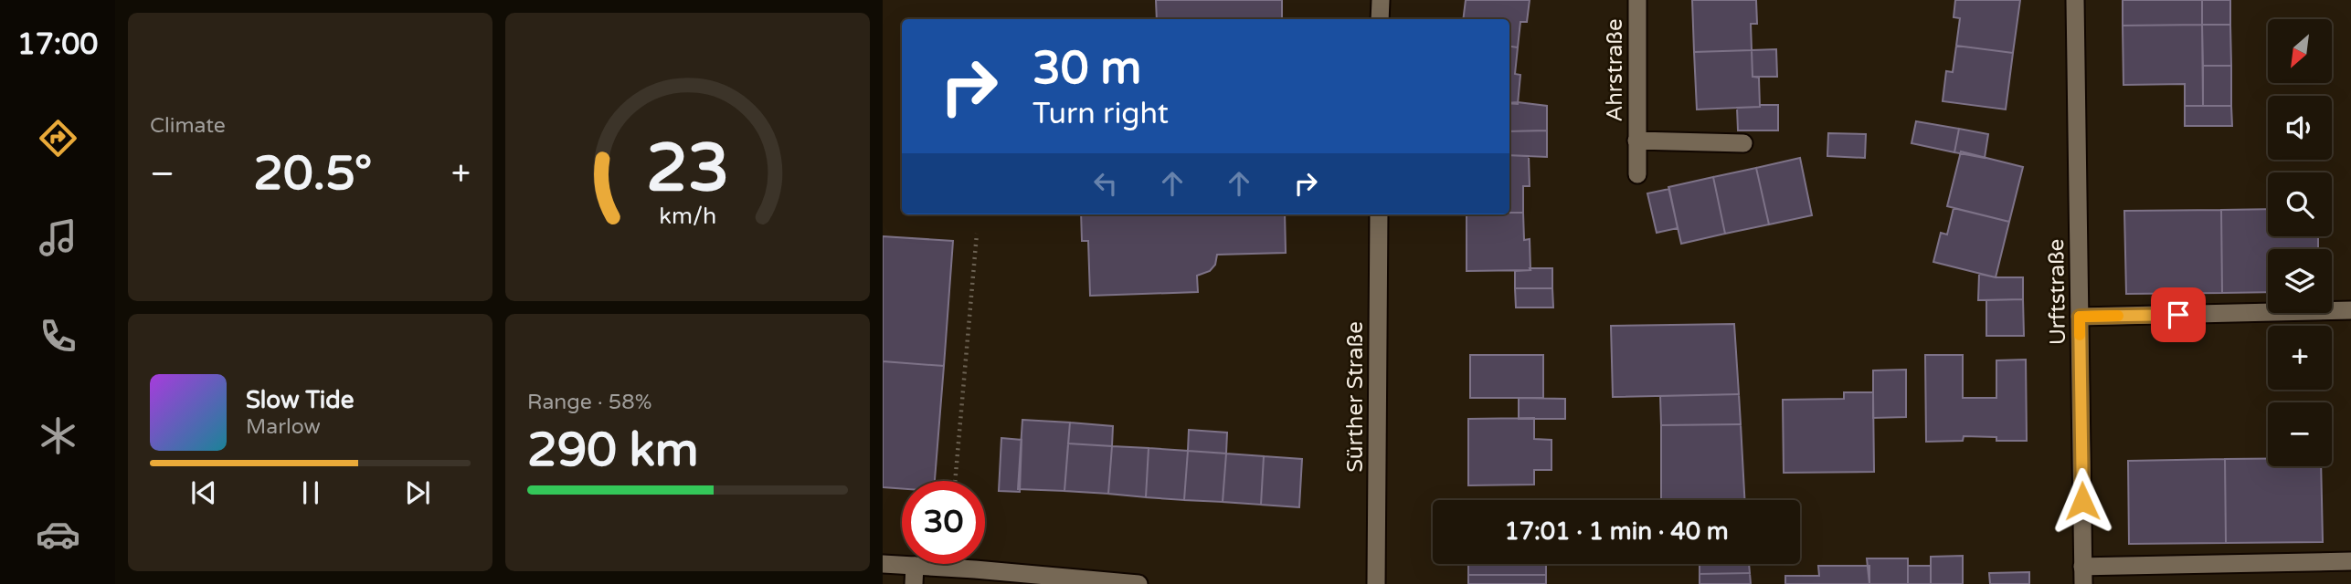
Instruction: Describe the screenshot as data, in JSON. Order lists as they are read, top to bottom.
{
  "streets": {
    "street": ["Ahrstraße", "Urftstraße", "Sürther Straße"]
  },
  "north": "bottom left",
  "page": {
    "tabs": "17:00",
    "tile": [
      "Climate",
      ["Range · 58%", "290 km"]
    ],
    "map_buttons": ["+", "−"],
    "turn": ["30 m", "Turn right"],
    "heat": ["−", "20.5°", "+"],
    "song": ["Slow Tide", "Marlow"],
    "limit": "30",
    "trip": "17:01 · 1 min · 40 m",
    "gauge": ["23", "km/h"]
  }
}
